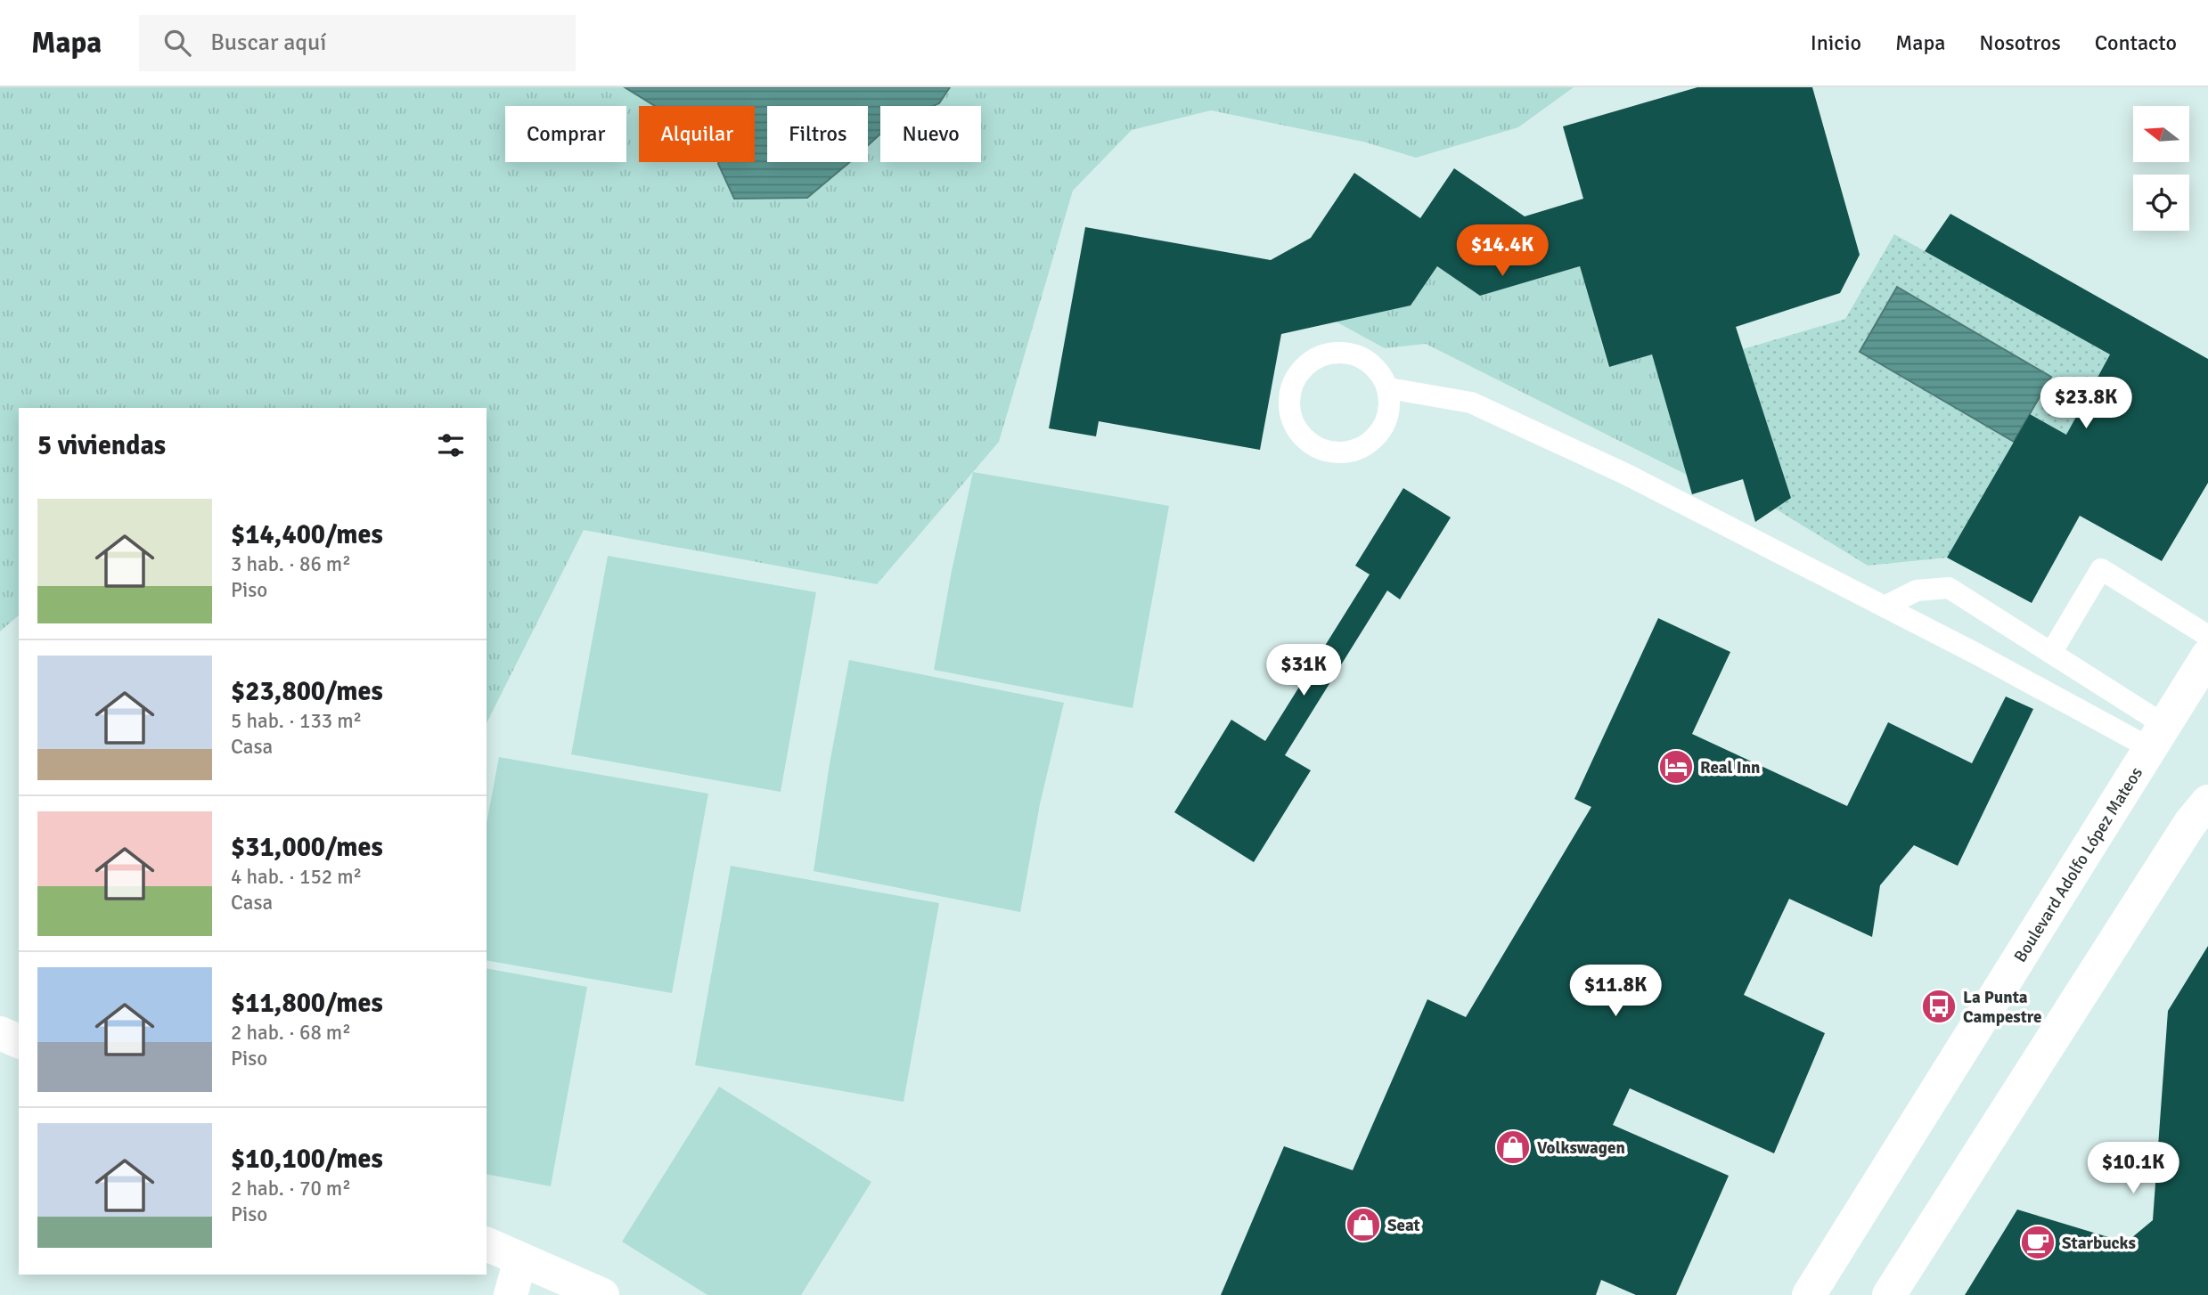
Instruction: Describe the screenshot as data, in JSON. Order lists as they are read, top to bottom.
{
  "streets": {
    "main road": ["Boulevard Adolfo López Mateos"]
  },
  "places": {
    "hotel": ["Real Inn"],
    "bus stop": ["La Punta Campestre"],
    "shop": ["Volkswagen", "Seat"],
    "cafe": ["Starbucks"]
  },
  "north": "left",
  "page": {
    "header": "Mapa",
    "search": "Buscar aquí",
    "nav": [
      "Inicio",
      "Mapa",
      "Nosotros",
      "Contacto"
    ],
    "chip": [
      "Comprar",
      "Alquilar",
      "Filtros",
      "Nuevo"
    ],
    "price": [
      "$14.4K",
      "$23.8K",
      "$31K",
      "$11.8K",
      "$10.1K"
    ],
    "heading": "5 viviendas",
    "list": [
      {
        "name": "$14,400/mes",
        "note": "3 hab. · 86 m² · Piso"
      },
      {
        "name": "$23,800/mes",
        "note": "5 hab. · 133 m² · Casa"
      },
      {
        "name": "$31,000/mes",
        "note": "4 hab. · 152 m² · Casa"
      },
      {
        "name": "$11,800/mes",
        "note": "2 hab. · 68 m² · Piso"
      },
      {
        "name": "$10,100/mes",
        "note": "2 hab. · 70 m² · Piso"
      }
    ]
  }
}
